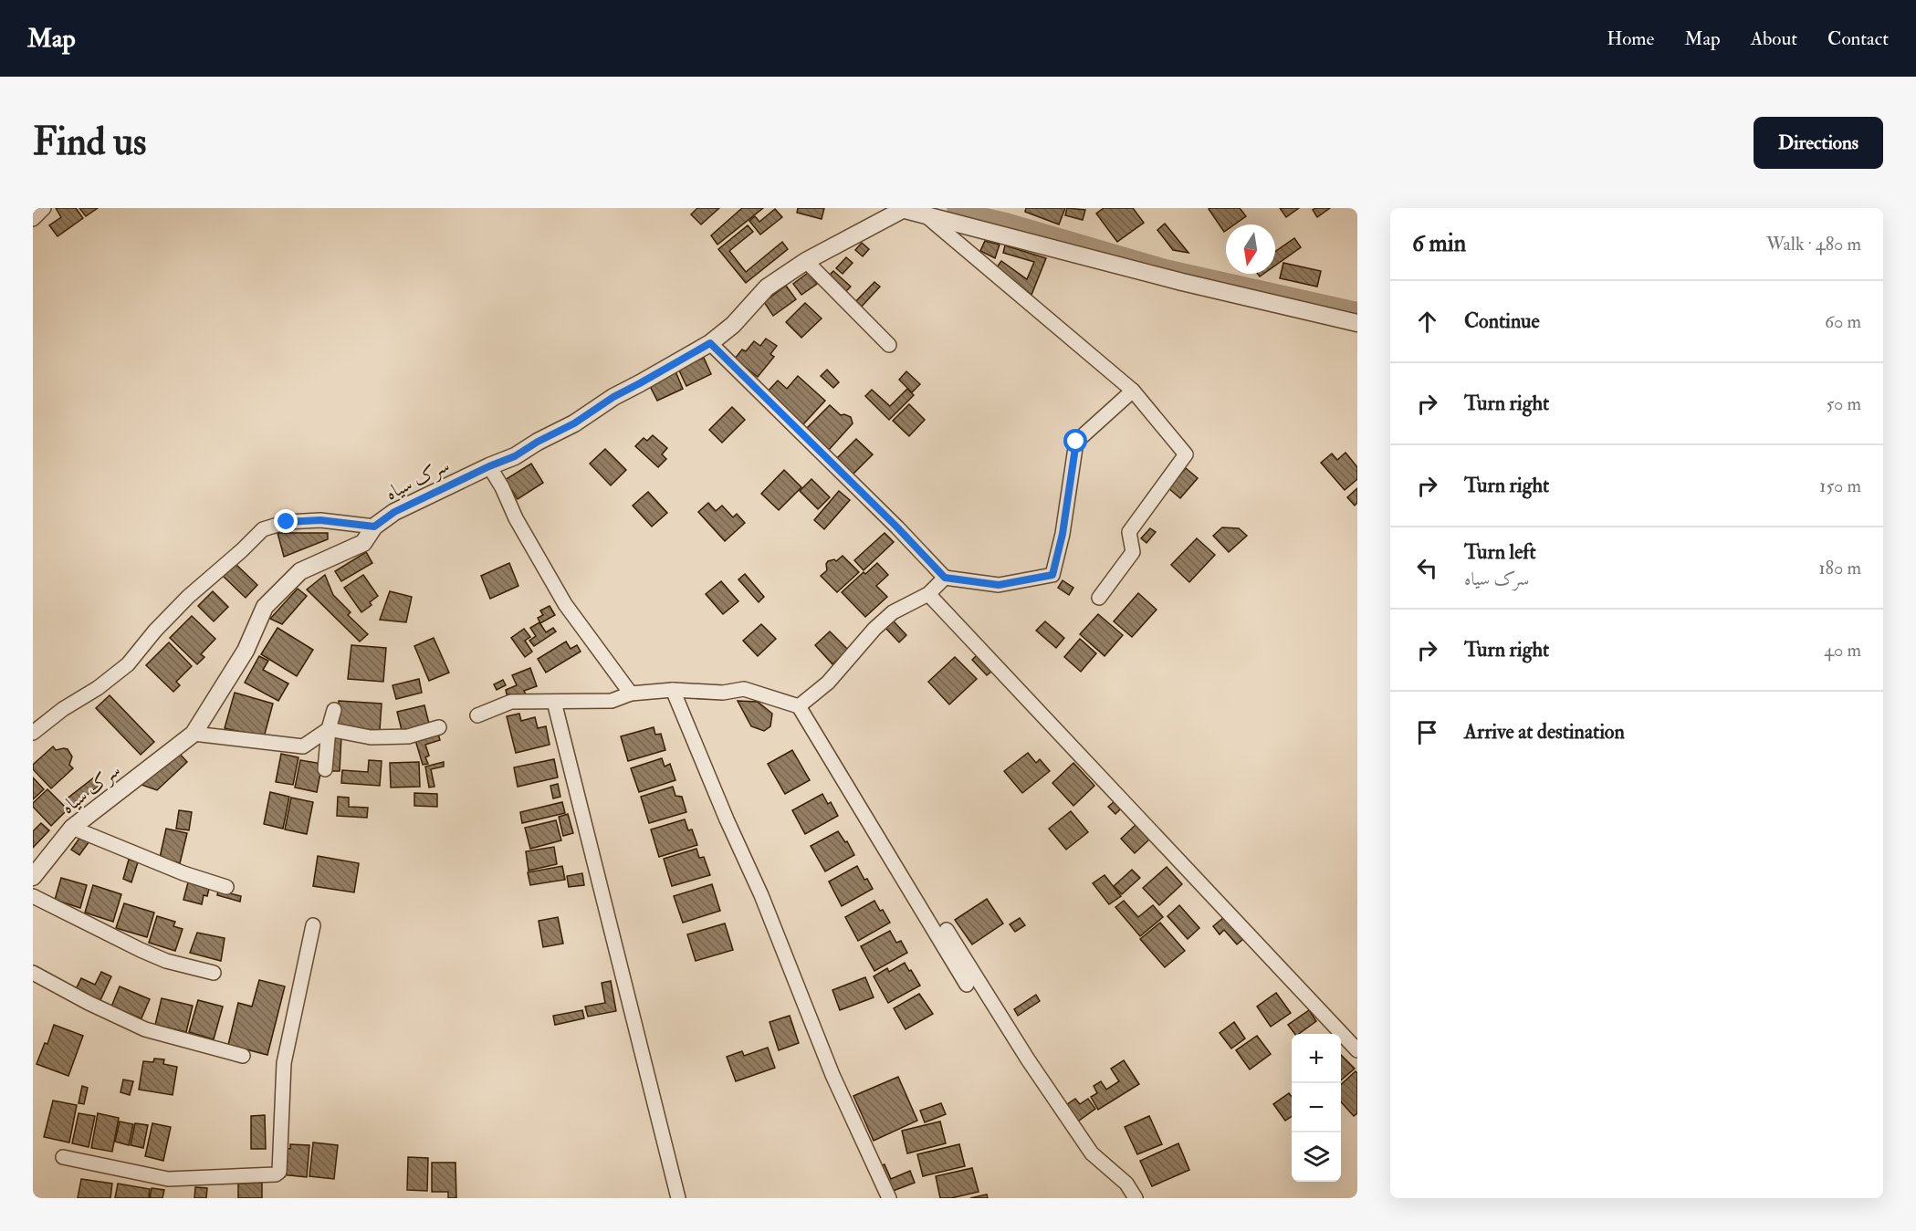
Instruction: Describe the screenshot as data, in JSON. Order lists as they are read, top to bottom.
{
  "streets": {
    "street": ["سرک سیاه"]
  },
  "north": "bottom",
  "page": {
    "header": "Map",
    "nav": [
      "Home",
      "Map",
      "About",
      "Contact"
    ],
    "buttons": "Directions",
    "title": "Find us",
    "heading": ["6 min", "Walk · 480 m"],
    "list": [
      ["Continue", "60 m"],
      ["Turn right", "50 m"],
      ["Turn right", "150 m"],
      ["Turn left", "سرک سیاه", "180 m"],
      ["Turn right", "40 m"],
      "Arrive at destination"
    ],
    "map_buttons": ["+", "−"]
  }
}
